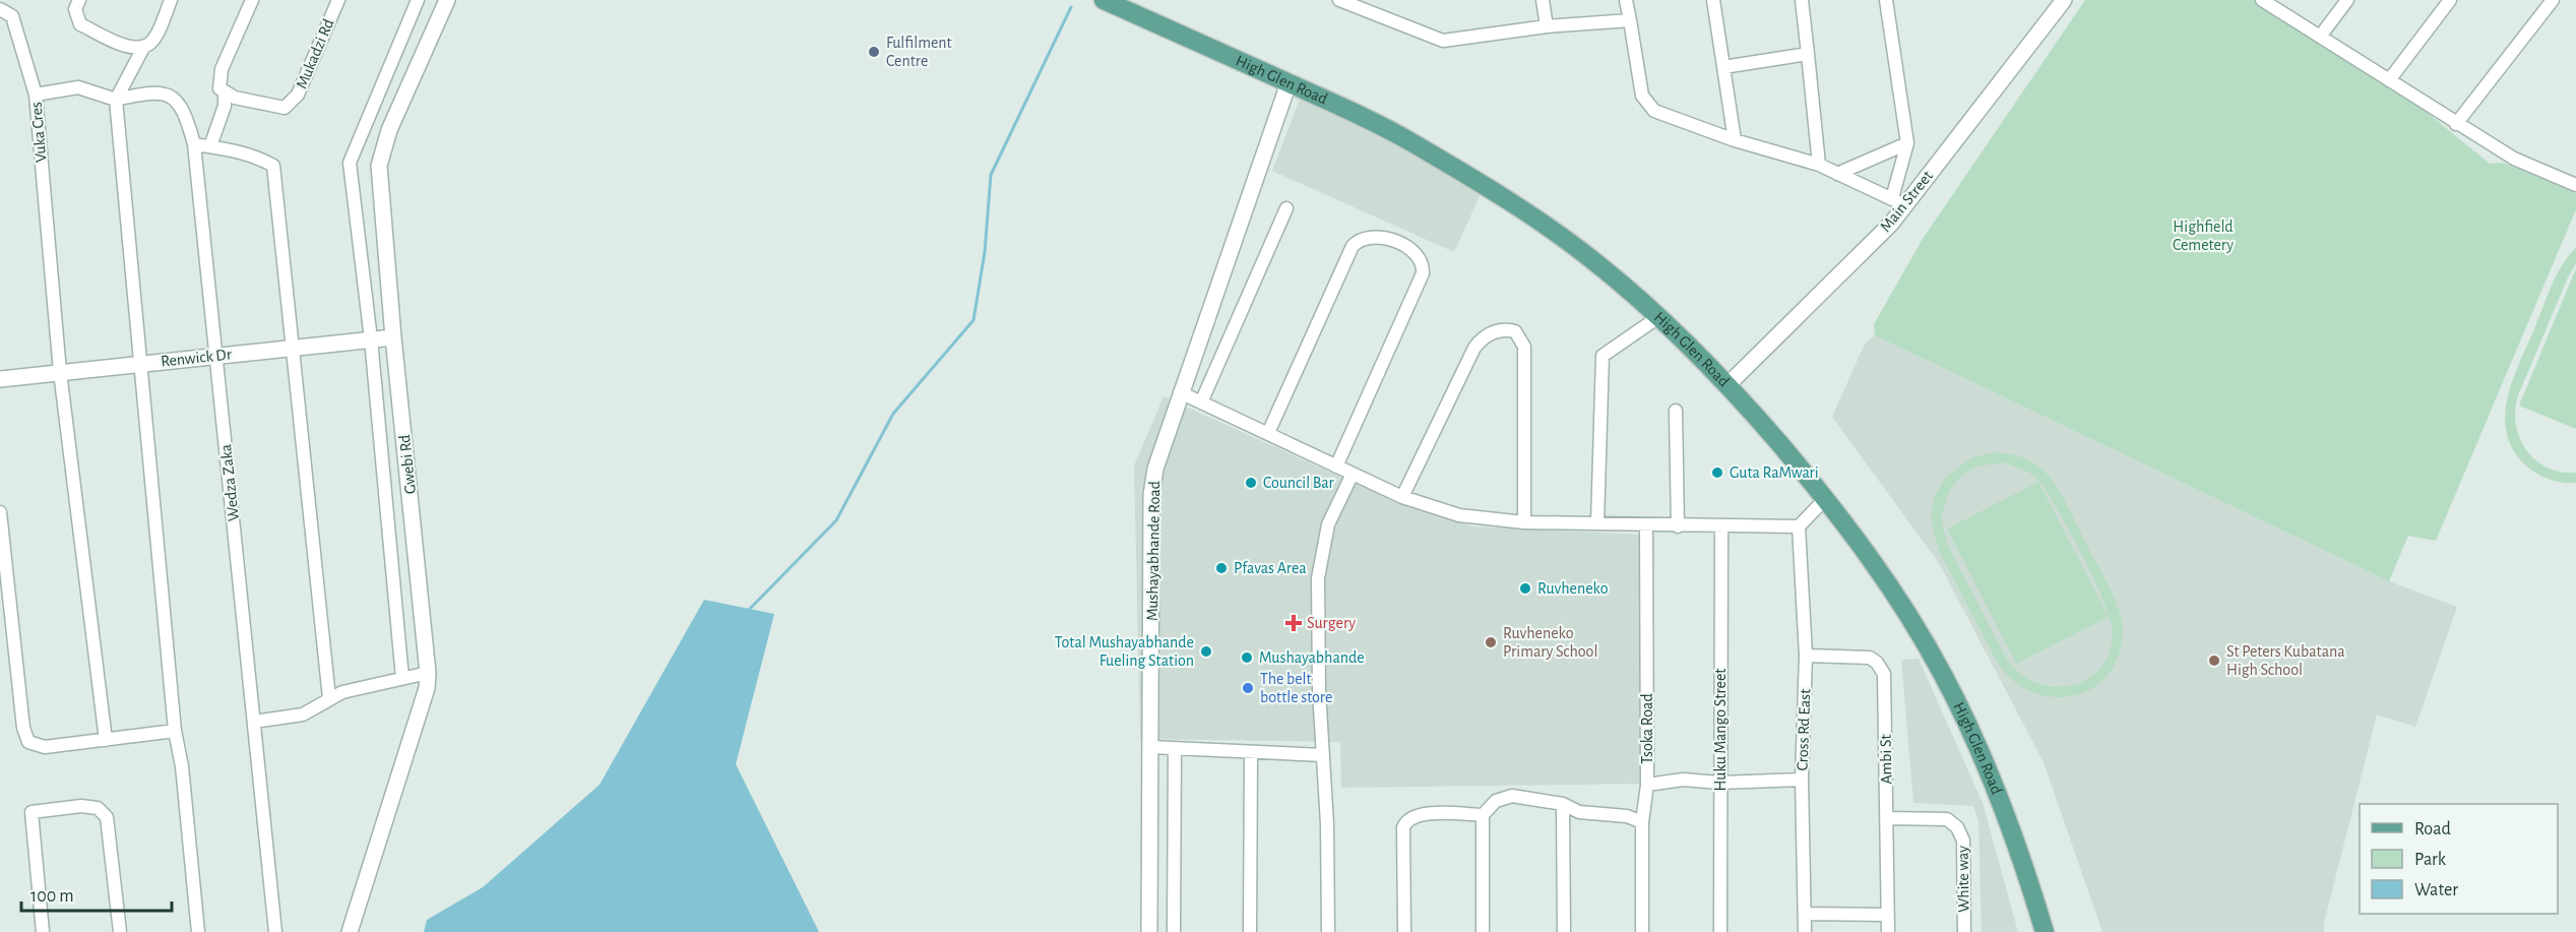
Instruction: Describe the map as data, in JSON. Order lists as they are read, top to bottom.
{
  "streets": {
    "main road": ["High Glen Road"],
    "street": [
      "Mukadzi Rd",
      "Vuka Cres",
      "Main Street",
      "Renwick Dr",
      "Gwebi Rd",
      "Wedza Zaka",
      "Mushayabhande Road",
      "Tsoka Road",
      "Huku Mango Street",
      "Cross Rd East",
      "Ambi St",
      "White way"
    ]
  },
  "crossings": [
    ["High Glen Road", "Main Street"],
    ["High Glen Road", "Mushayabhande Road"],
    ["Vuka Cres", "Renwick Dr"],
    ["Vuka Cres", "Wedza Zaka"],
    ["Renwick Dr", "Gwebi Rd"],
    ["Renwick Dr", "Wedza Zaka"],
    ["Cross Rd East", "Ambi St"],
    ["Ambi St", "White way"]
  ],
  "parks": ["Highfield Cemetery"],
  "places": {
    "other": [
      "Fulfilment Centre",
      "Guta RaMwari",
      "Council Bar",
      "Pfavas Area",
      "Ruvheneko",
      "Ruvheneko Primary School",
      "Total Mushayabhande Fueling Station",
      "Mushayabhande",
      "St Peters Kubatana High School",
      "The belt bottle store"
    ],
    "health": ["Surgery"]
  },
  "legend": ["Road", "Park", "Water"],
  "scale_bar": "100 m"
}
